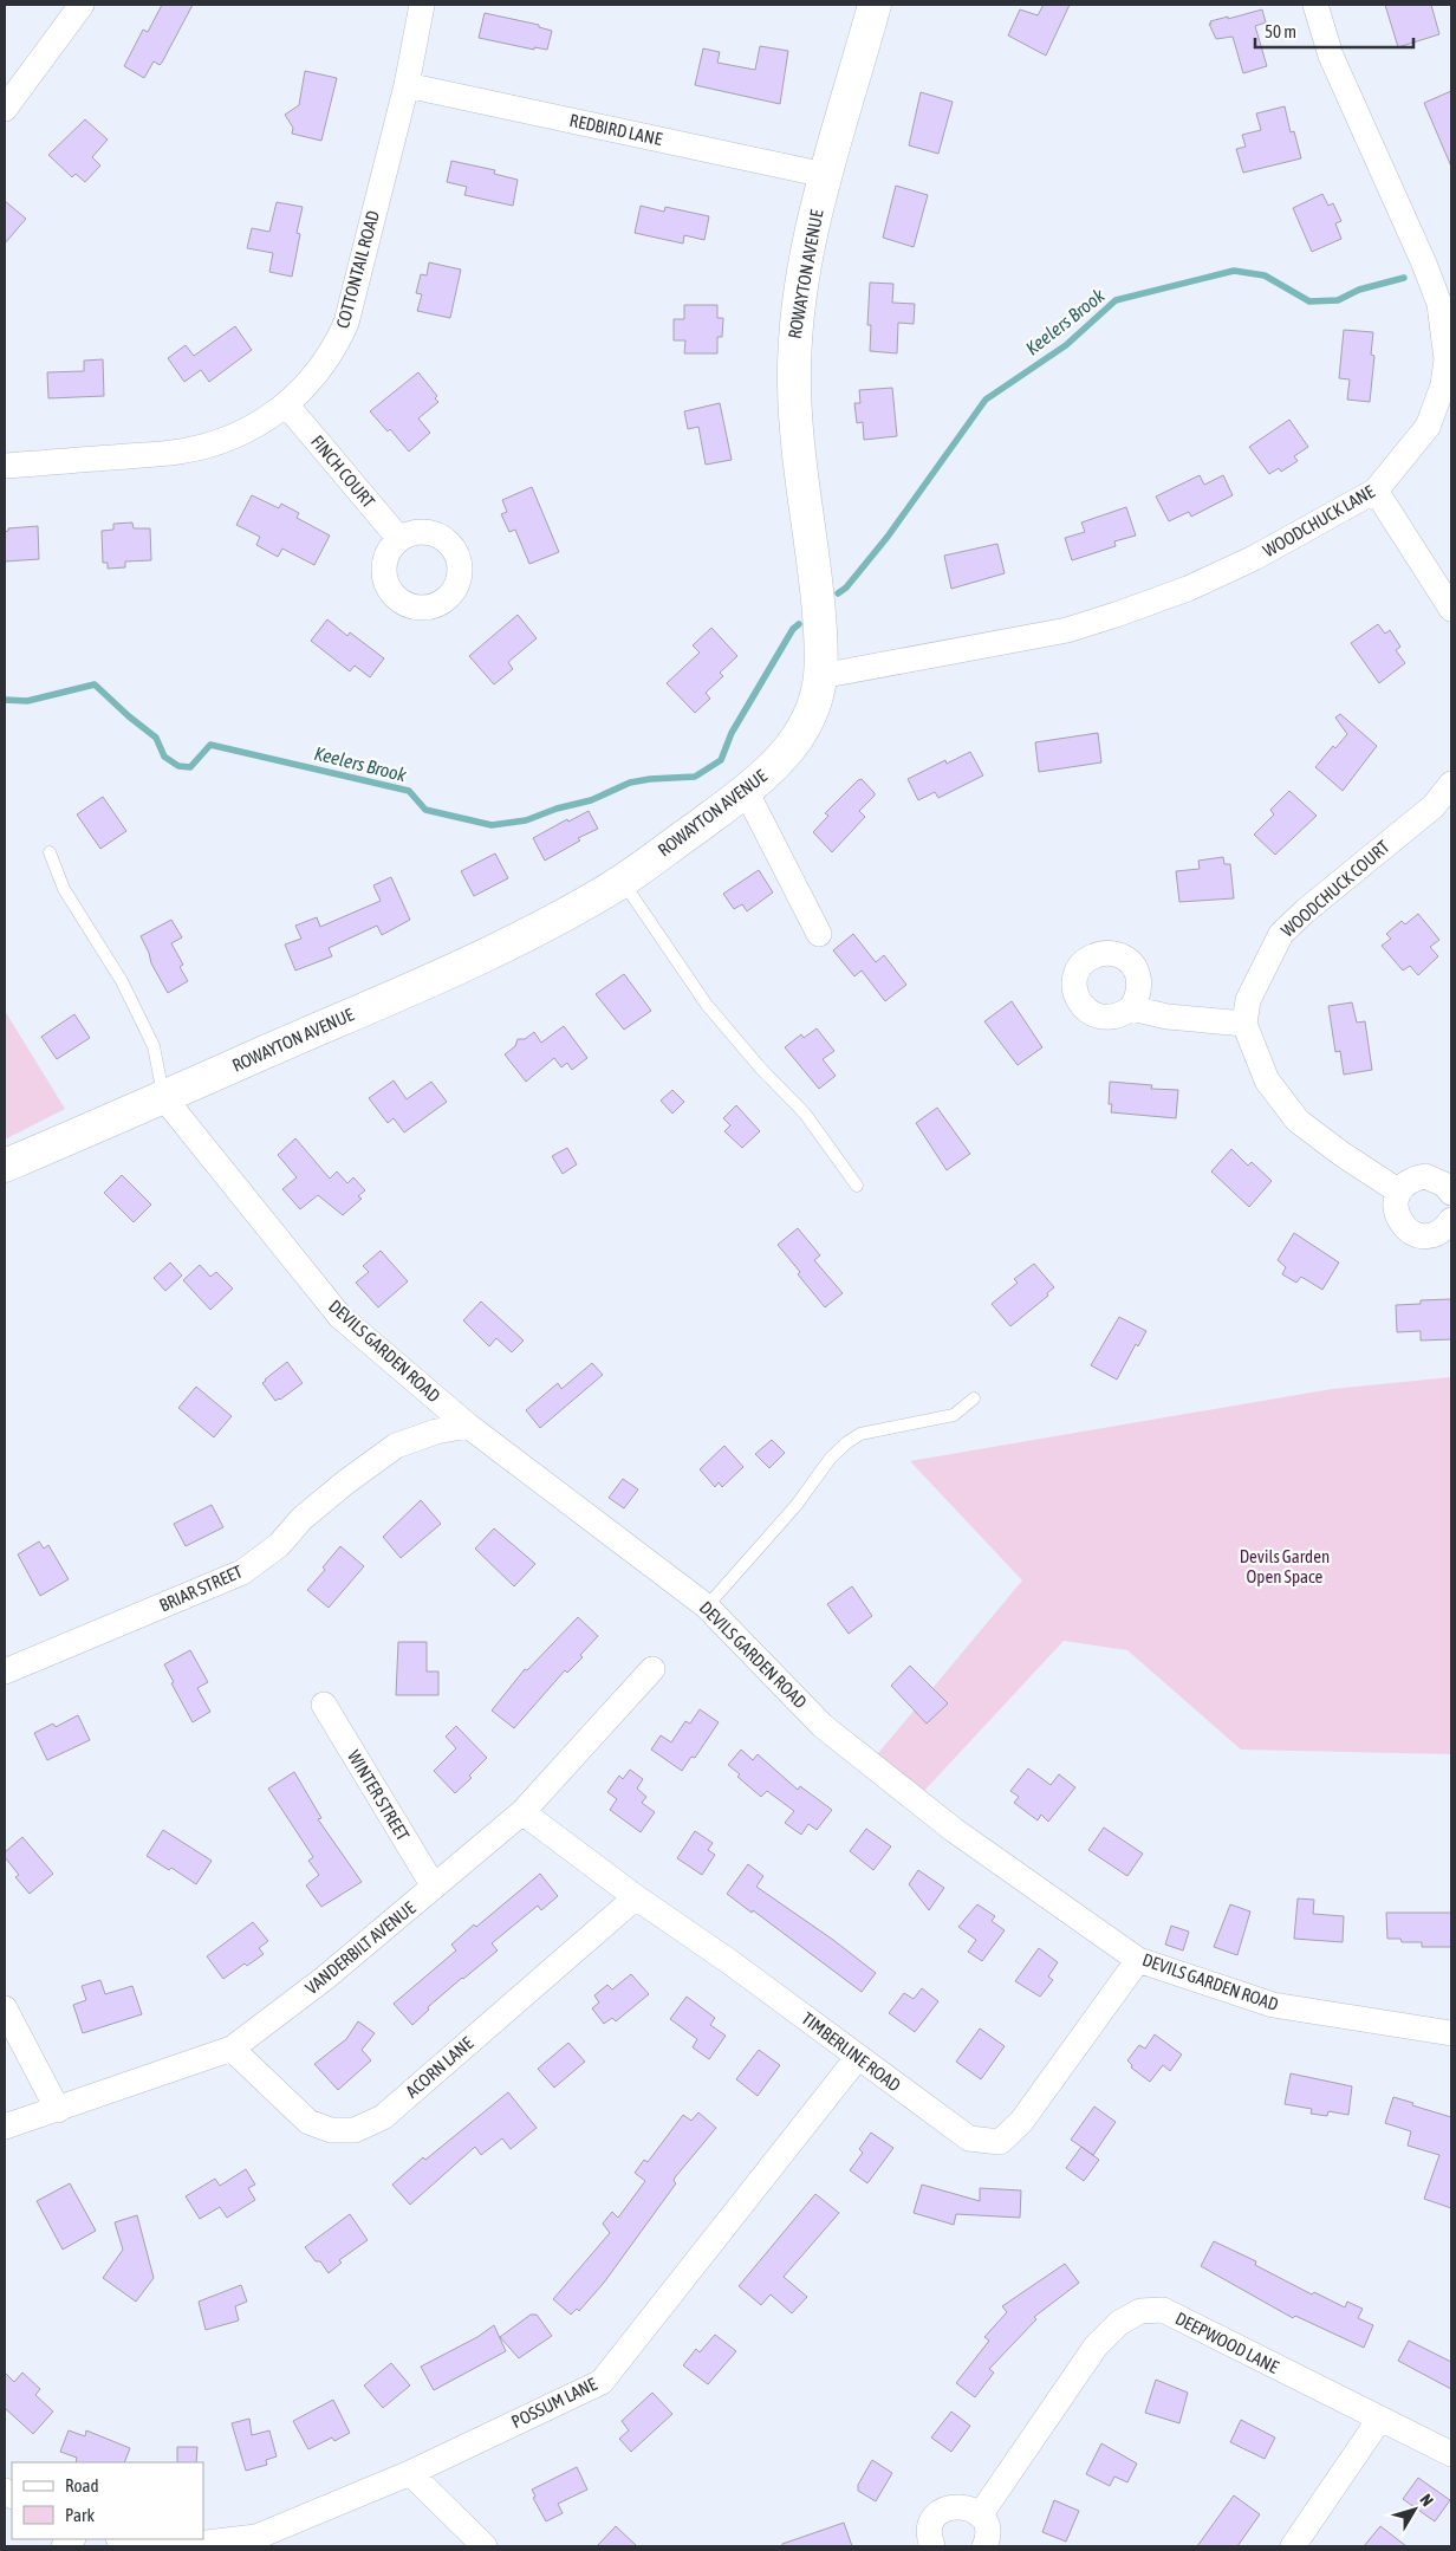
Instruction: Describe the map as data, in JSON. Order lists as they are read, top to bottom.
{
  "streets": {
    "street": [
      "REDBIRD LANE",
      "COTTONTAIL ROAD",
      "ROWAYTON AVENUE",
      "FINCH COURT",
      "WOODCHUCK LANE",
      "WOODCHUCK COURT",
      "DEVILS GARDEN ROAD",
      "BRIAR STREET",
      "WINTER STREET",
      "VANDERBILT AVENUE",
      "TIMBERLINE ROAD",
      "ACORN LANE",
      "DEEPWOOD LANE",
      "POSSUM LANE"
    ]
  },
  "crossings": [
    ["REDBIRD LANE", "COTTONTAIL ROAD"],
    ["REDBIRD LANE", "ROWAYTON AVENUE"],
    ["COTTONTAIL ROAD", "FINCH COURT"],
    ["ROWAYTON AVENUE", "WOODCHUCK LANE"],
    ["ROWAYTON AVENUE", "DEVILS GARDEN ROAD"],
    ["DEVILS GARDEN ROAD", "BRIAR STREET"],
    ["DEVILS GARDEN ROAD", "TIMBERLINE ROAD"],
    ["WINTER STREET", "VANDERBILT AVENUE"],
    ["VANDERBILT AVENUE", "TIMBERLINE ROAD"],
    ["VANDERBILT AVENUE", "ACORN LANE"],
    ["TIMBERLINE ROAD", "ACORN LANE"],
    ["TIMBERLINE ROAD", "POSSUM LANE"]
  ],
  "water": ["Keelers Brook"],
  "parks": ["Devils Garden Open Space"],
  "legend": ["Road", "Park"],
  "scale_bar": "50 m",
  "north": "top right"
}
